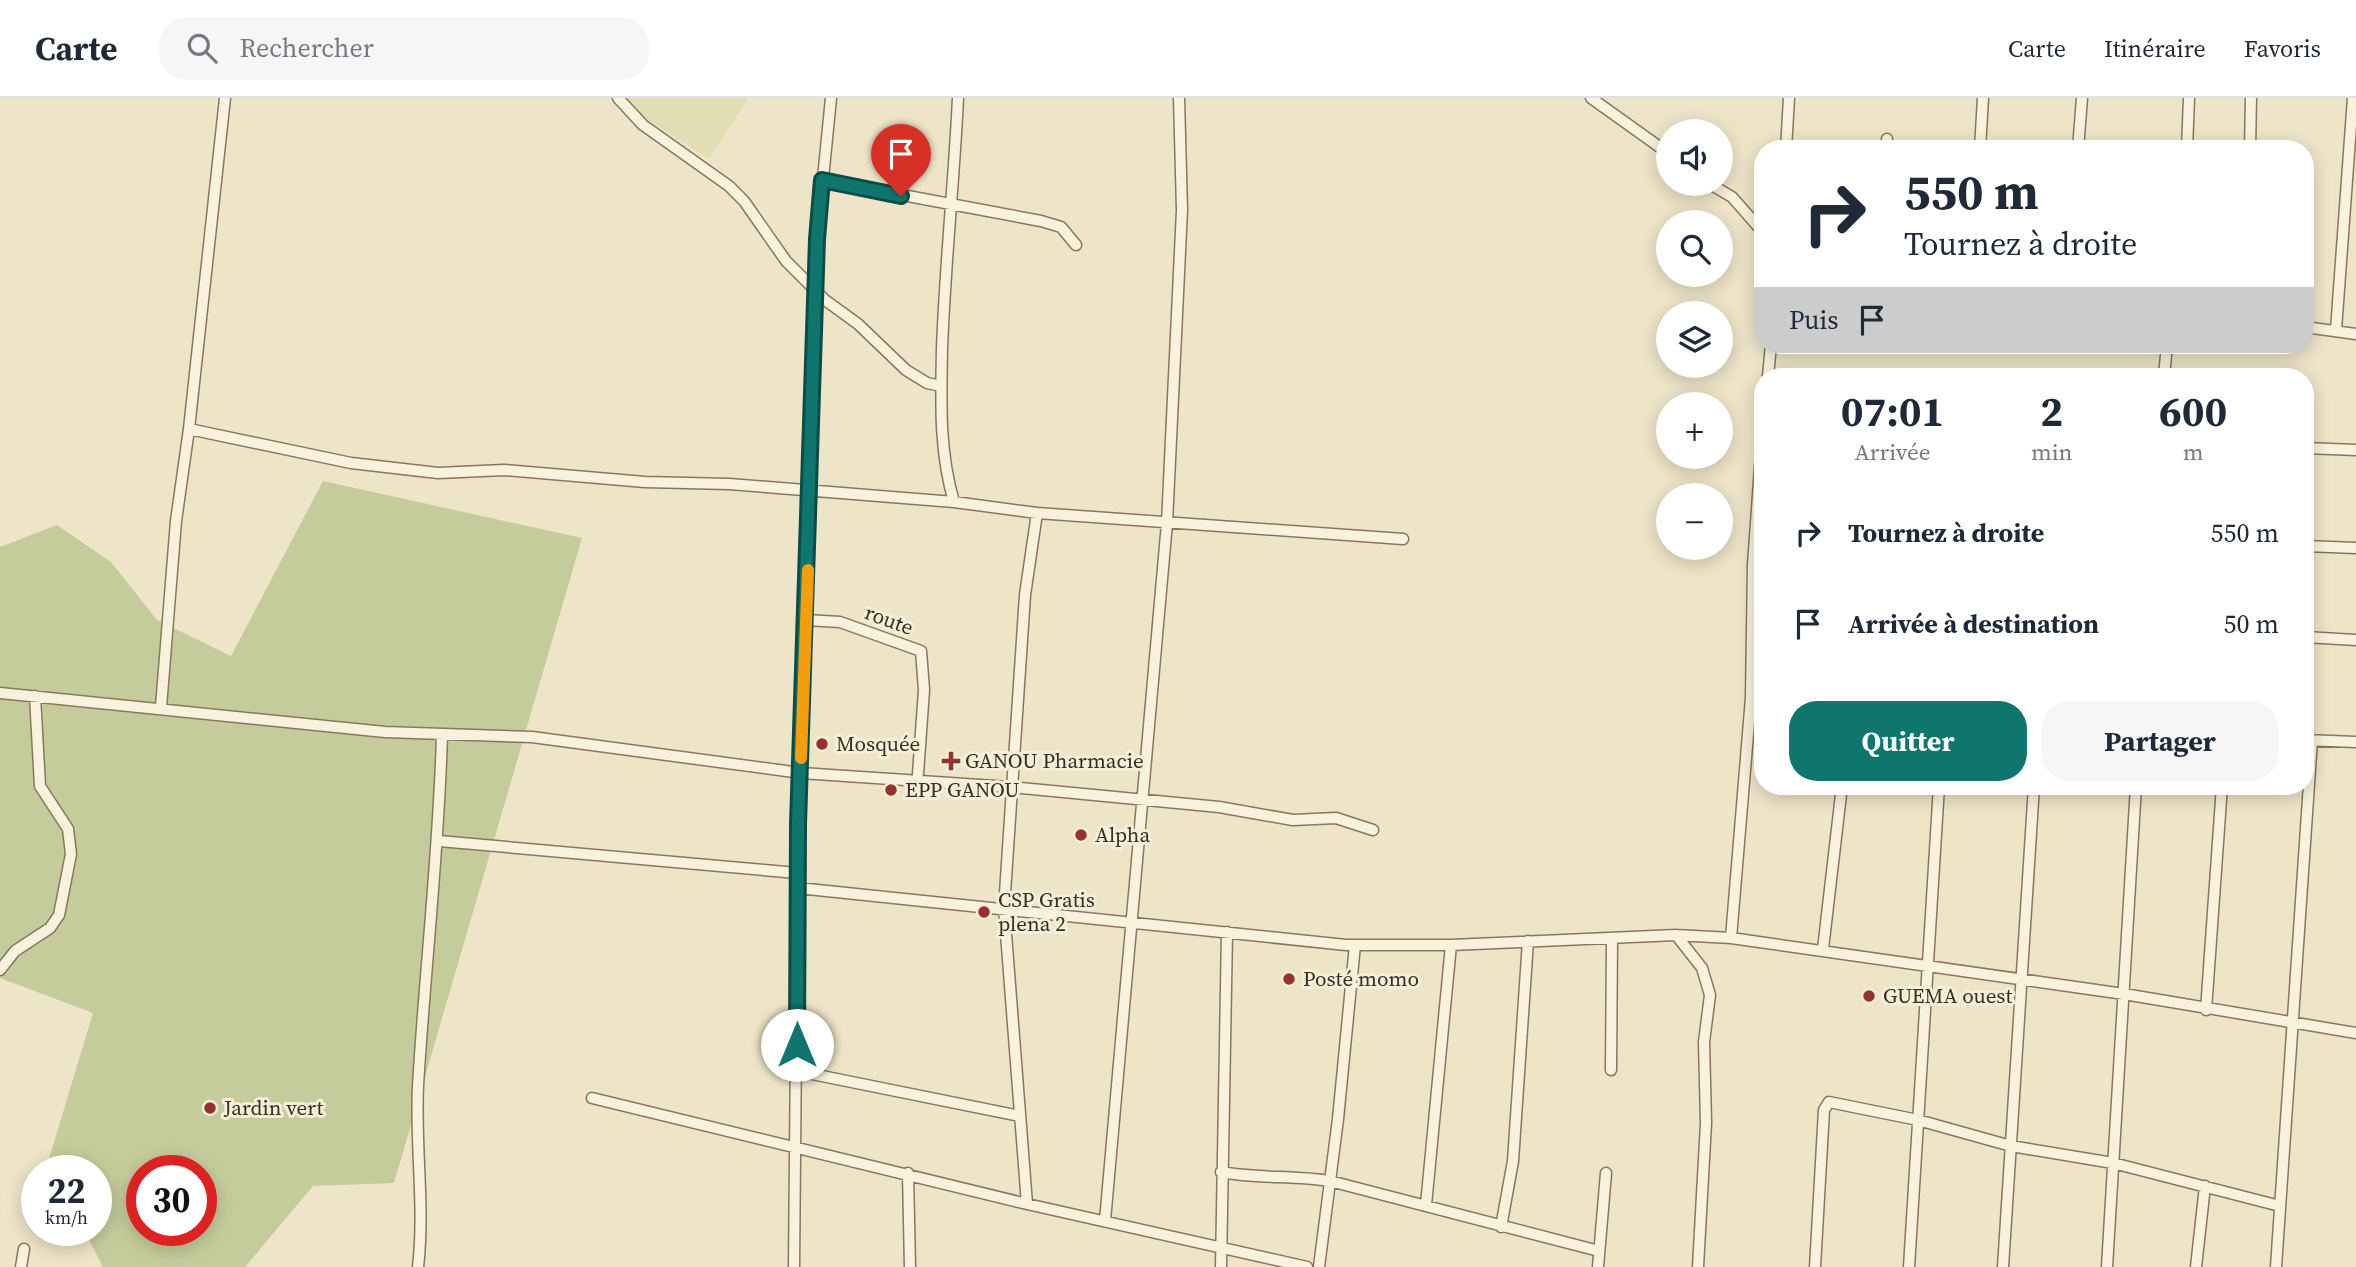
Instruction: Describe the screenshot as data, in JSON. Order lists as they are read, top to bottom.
{
  "streets": {
    "street": ["route"]
  },
  "places": {
    "other": [
      "Mosquée",
      "EPP GANOU",
      "Alpha",
      "CSP Gratis plena 2",
      "Posté momo",
      "GUEMA ouest",
      "Jardin vert"
    ],
    "health": ["GANOU Pharmacie"]
  },
  "page": {
    "header": "Carte",
    "search": "Rechercher",
    "nav": ["Carte", "Itinéraire", "Favoris"],
    "map_buttons": ["+", "−"],
    "turn": ["550 m", "Tournez à droite"],
    "then": "Puis",
    "eta": [
      "07:01",
      "Arrivée",
      "2",
      "min",
      "600",
      "m"
    ],
    "list": [
      {
        "name": "Tournez à droite",
        "value": "550 m"
      },
      {
        "name": "Arrivée à destination",
        "value": "50 m"
      }
    ],
    "buttons": ["Quitter", "Partager"],
    "speed": "22 km/h",
    "limit": "30"
  }
}
